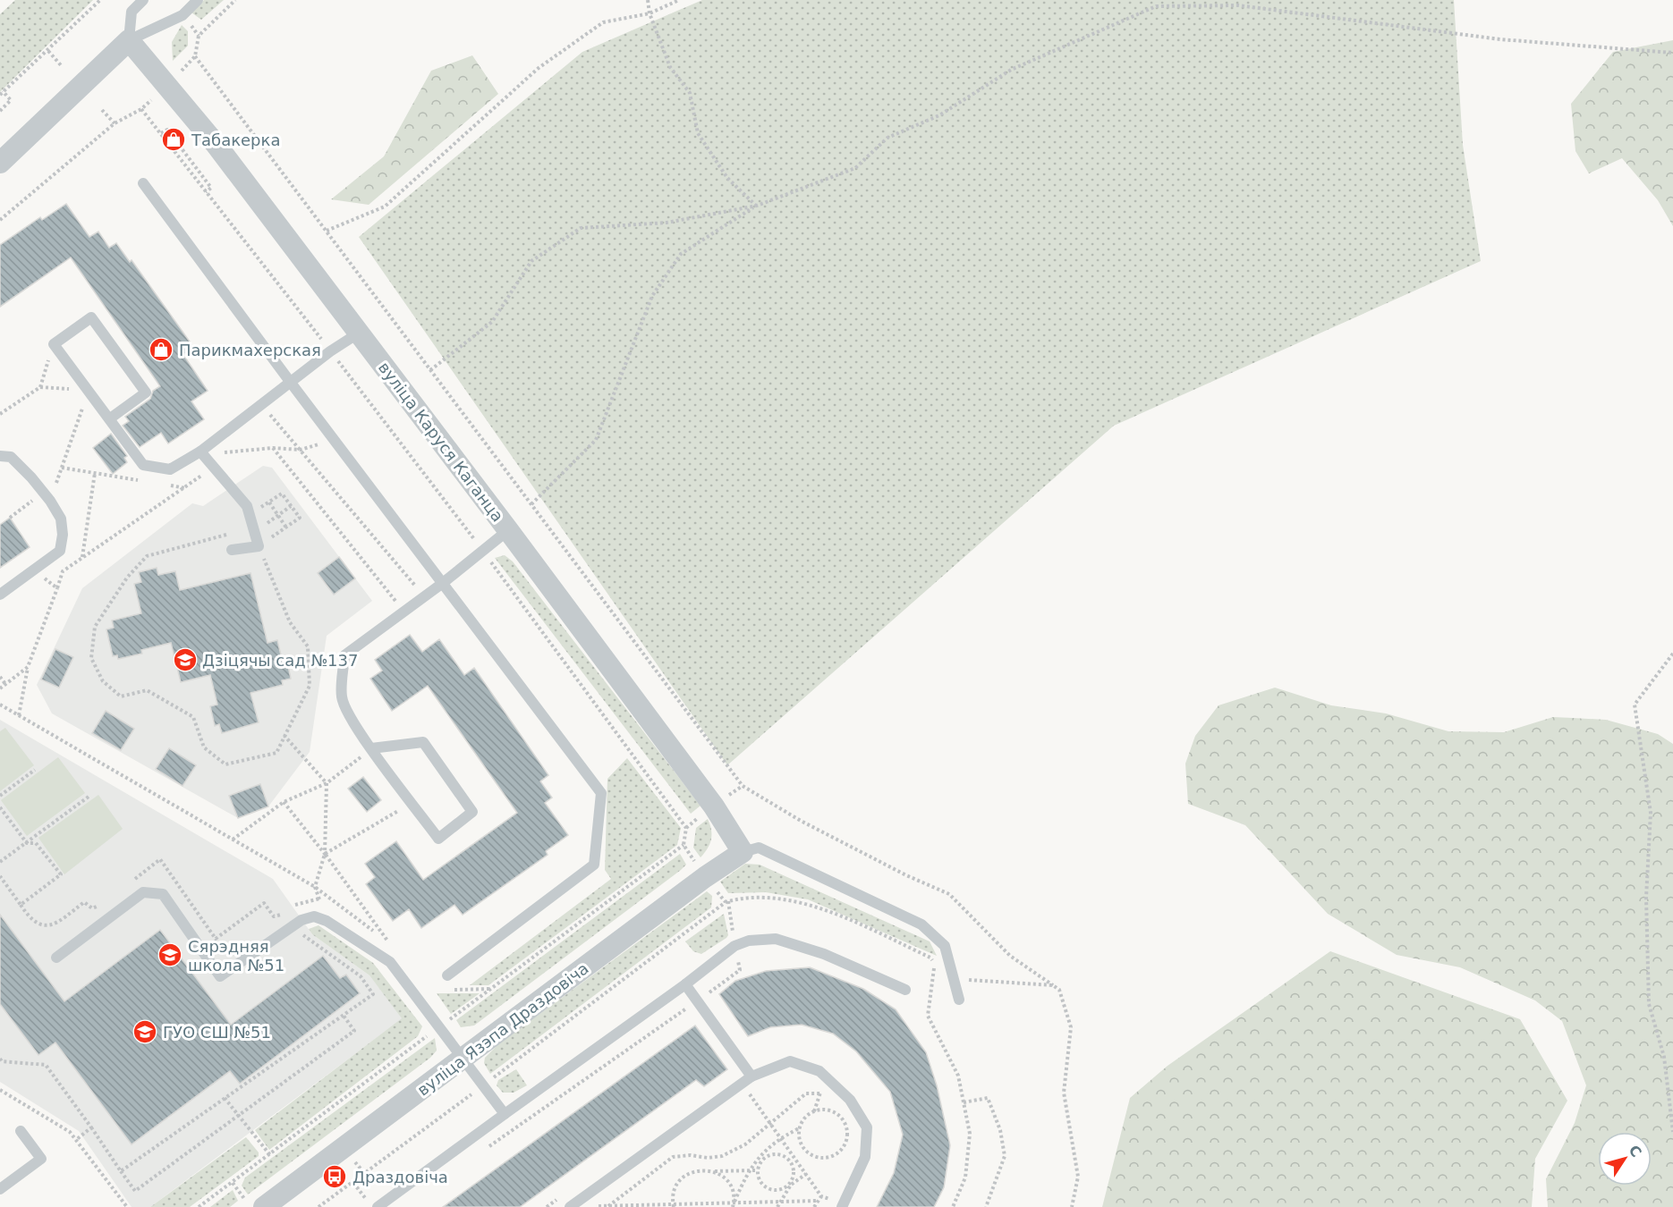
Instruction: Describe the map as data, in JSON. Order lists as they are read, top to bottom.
{
  "streets": {
    "street": ["вуліца Каруся Каганца", "вуліца Язэпа Драздовіча"]
  },
  "crossings": [
    ["вуліца Каруся Каганца", "вуліца Язэпа Драздовіча"]
  ],
  "places": {
    "shop": ["Табакерка", "Парикмахерская"],
    "school or university": ["Дзіцячы сад №137", "Сярэдняя школа №51", "ГУО СШ №51"],
    "bus stop": ["Драздовіча"]
  },
  "north": "top right"
}
